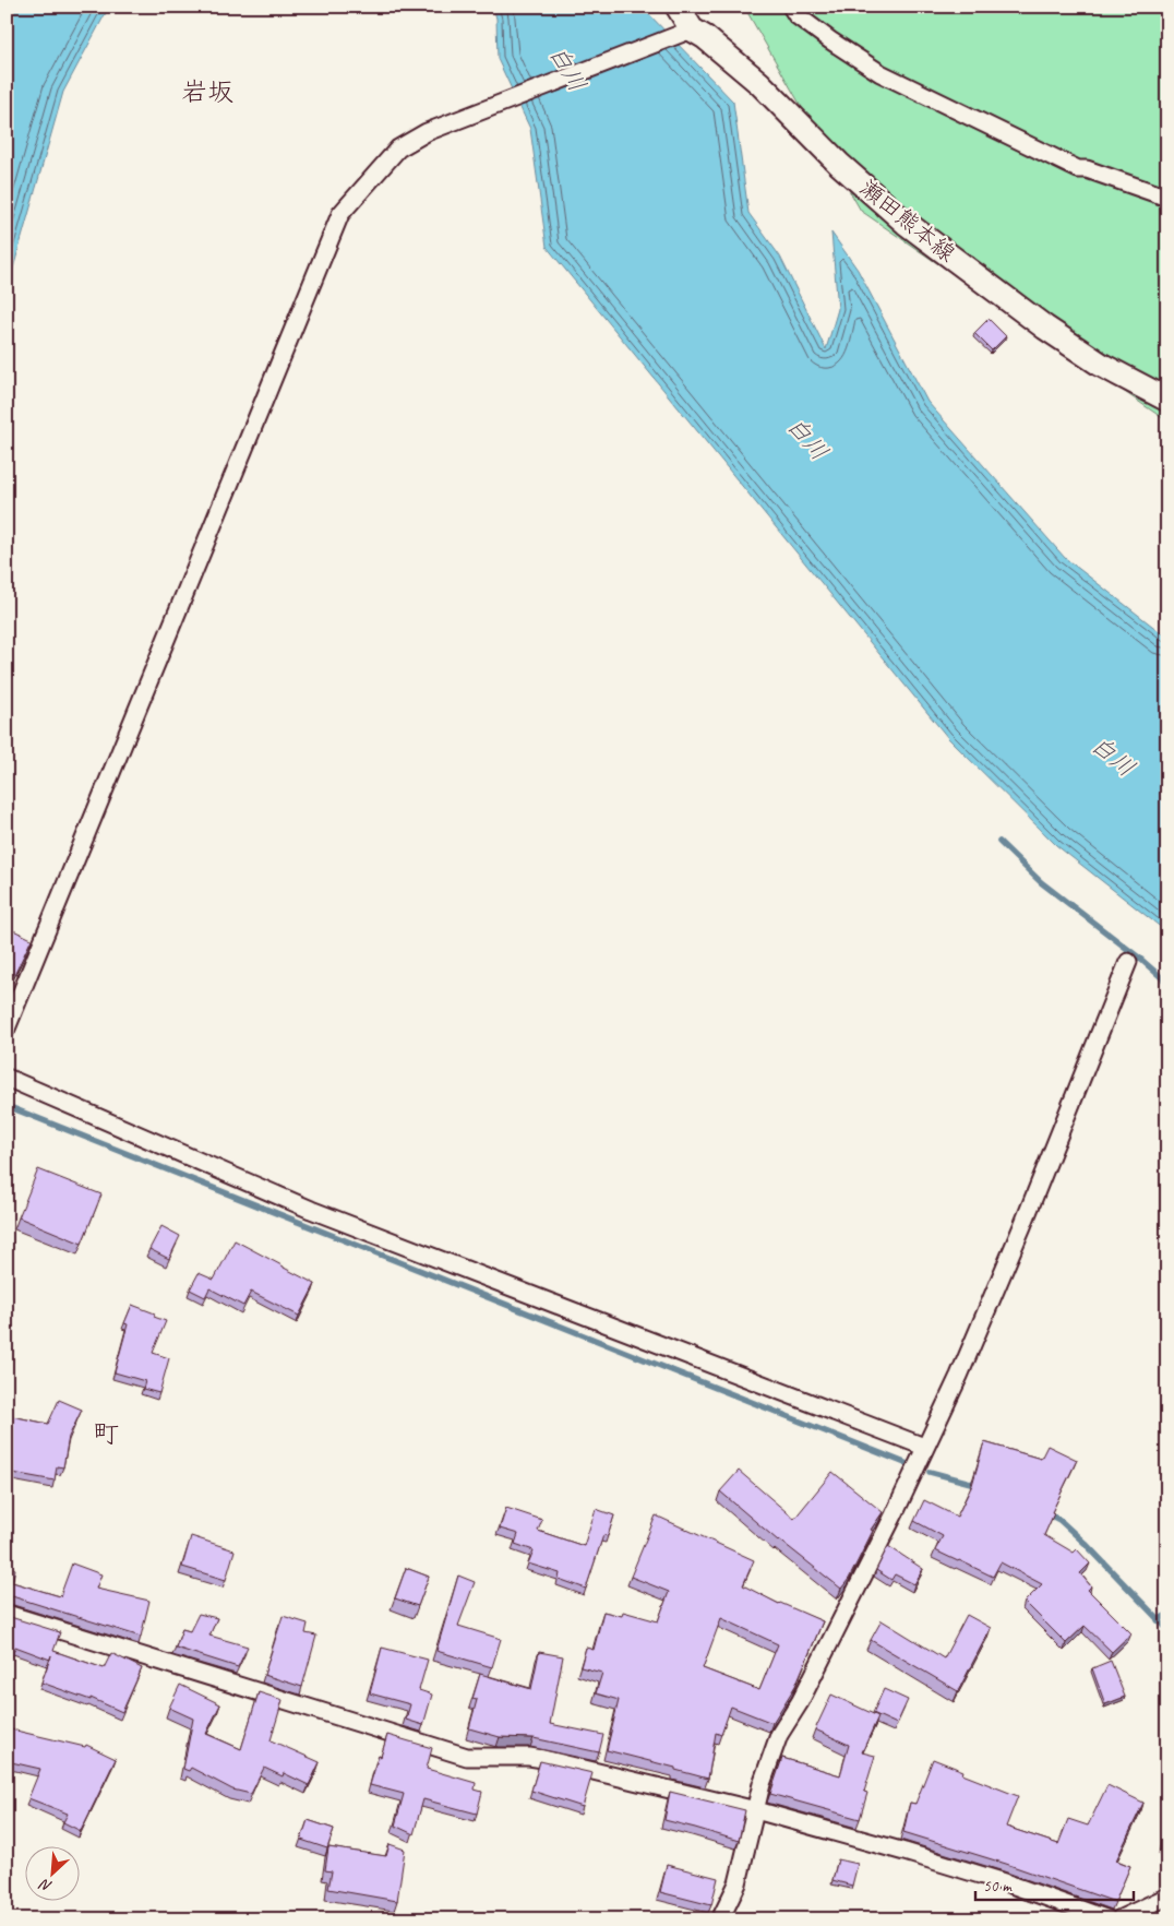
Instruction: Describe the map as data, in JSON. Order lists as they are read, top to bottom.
{
  "streets": {
    "main road": ["瀬田熊本線"]
  },
  "districts": ["岩坂", "町"],
  "water": ["白川"],
  "scale_bar": "50 m",
  "north": "bottom left"
}
